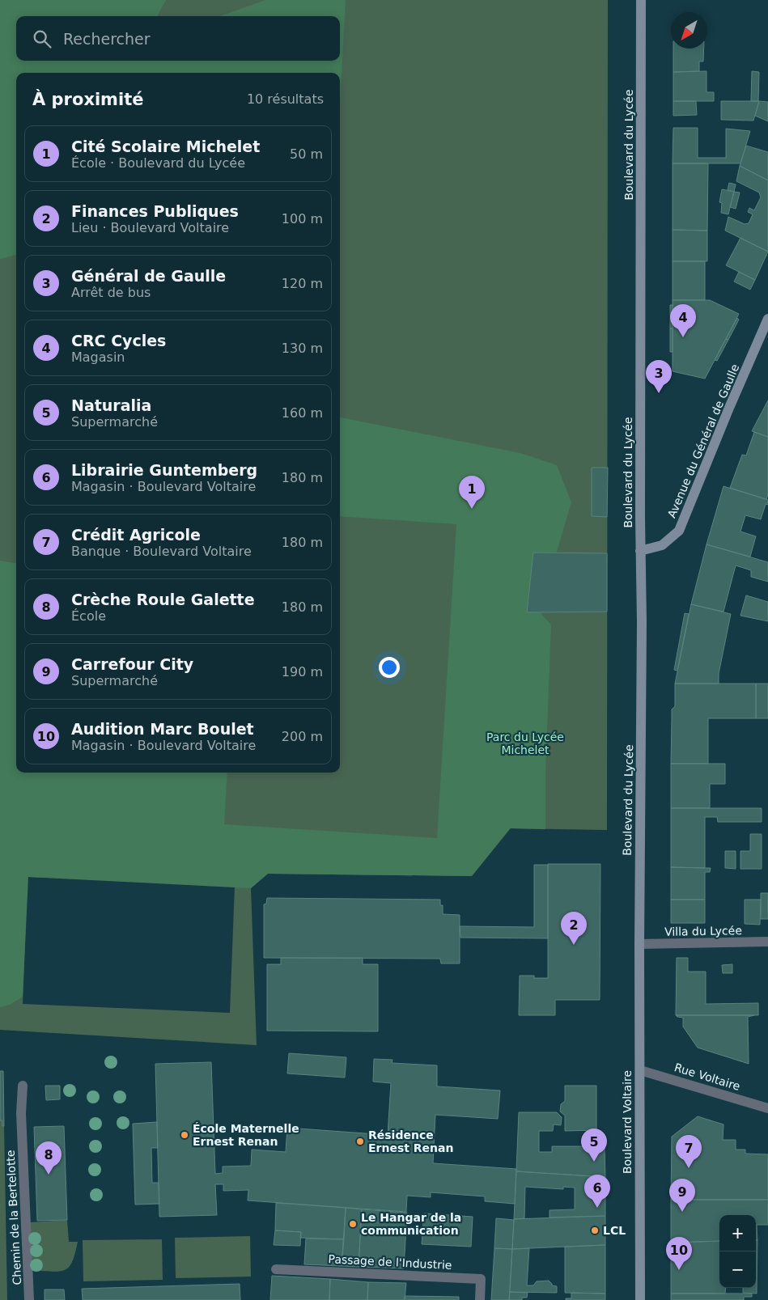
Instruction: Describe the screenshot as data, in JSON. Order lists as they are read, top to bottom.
{
  "streets": {
    "main road": ["Boulevard du Lycée", "Avenue du Général de Gaulle", "Boulevard Voltaire"],
    "street": [
      "Villa du Lycée",
      "Rue Voltaire",
      "Chemin de la Bertelotte",
      "Passage de l'Industrie"
    ]
  },
  "crossings": [
    ["Boulevard du Lycée", "Avenue du Général de Gaulle"],
    ["Boulevard du Lycée", "Villa du Lycée"],
    ["Boulevard du Lycée", "Boulevard Voltaire"],
    ["Villa du Lycée", "Boulevard Voltaire"],
    ["Rue Voltaire", "Boulevard Voltaire"]
  ],
  "parks": ["Parc du Lycée Michelet"],
  "places": [
    "École Maternelle Ernest Renan",
    "Résidence Ernest Renan",
    "Le Hangar de la communication",
    "LCL"
  ],
  "north": "bottom left",
  "page": {
    "search": "Rechercher",
    "heading": ["À proximité", "10 résultats"],
    "list": [
      {
        "mark": "1",
        "name": "Cité Scolaire Michelet",
        "note": "École · Boulevard du Lycée",
        "value": "50 m"
      },
      {
        "mark": "2",
        "name": "Finances Publiques",
        "note": "Lieu · Boulevard Voltaire",
        "value": "100 m"
      },
      {
        "mark": "3",
        "name": "Général de Gaulle",
        "note": "Arrêt de bus",
        "value": "120 m"
      },
      {
        "mark": "4",
        "name": "CRC Cycles",
        "note": "Magasin",
        "value": "130 m"
      },
      {
        "mark": "5",
        "name": "Naturalia",
        "note": "Supermarché",
        "value": "160 m"
      },
      {
        "mark": "6",
        "name": "Librairie Guntemberg",
        "note": "Magasin · Boulevard Voltaire",
        "value": "180 m"
      },
      {
        "mark": "7",
        "name": "Crédit Agricole",
        "note": "Banque · Boulevard Voltaire",
        "value": "180 m"
      },
      {
        "mark": "8",
        "name": "Crèche Roule Galette",
        "note": "École",
        "value": "180 m"
      },
      {
        "mark": "9",
        "name": "Carrefour City",
        "note": "Supermarché",
        "value": "190 m"
      },
      {
        "mark": "10",
        "name": "Audition Marc Boulet",
        "note": "Magasin · Boulevard Voltaire",
        "value": "200 m"
      }
    ],
    "pins": [
      "4",
      "3",
      "1",
      "2",
      "5",
      "7",
      "8",
      "6",
      "9",
      "10"
    ],
    "map_buttons": ["+", "−"]
  }
}
